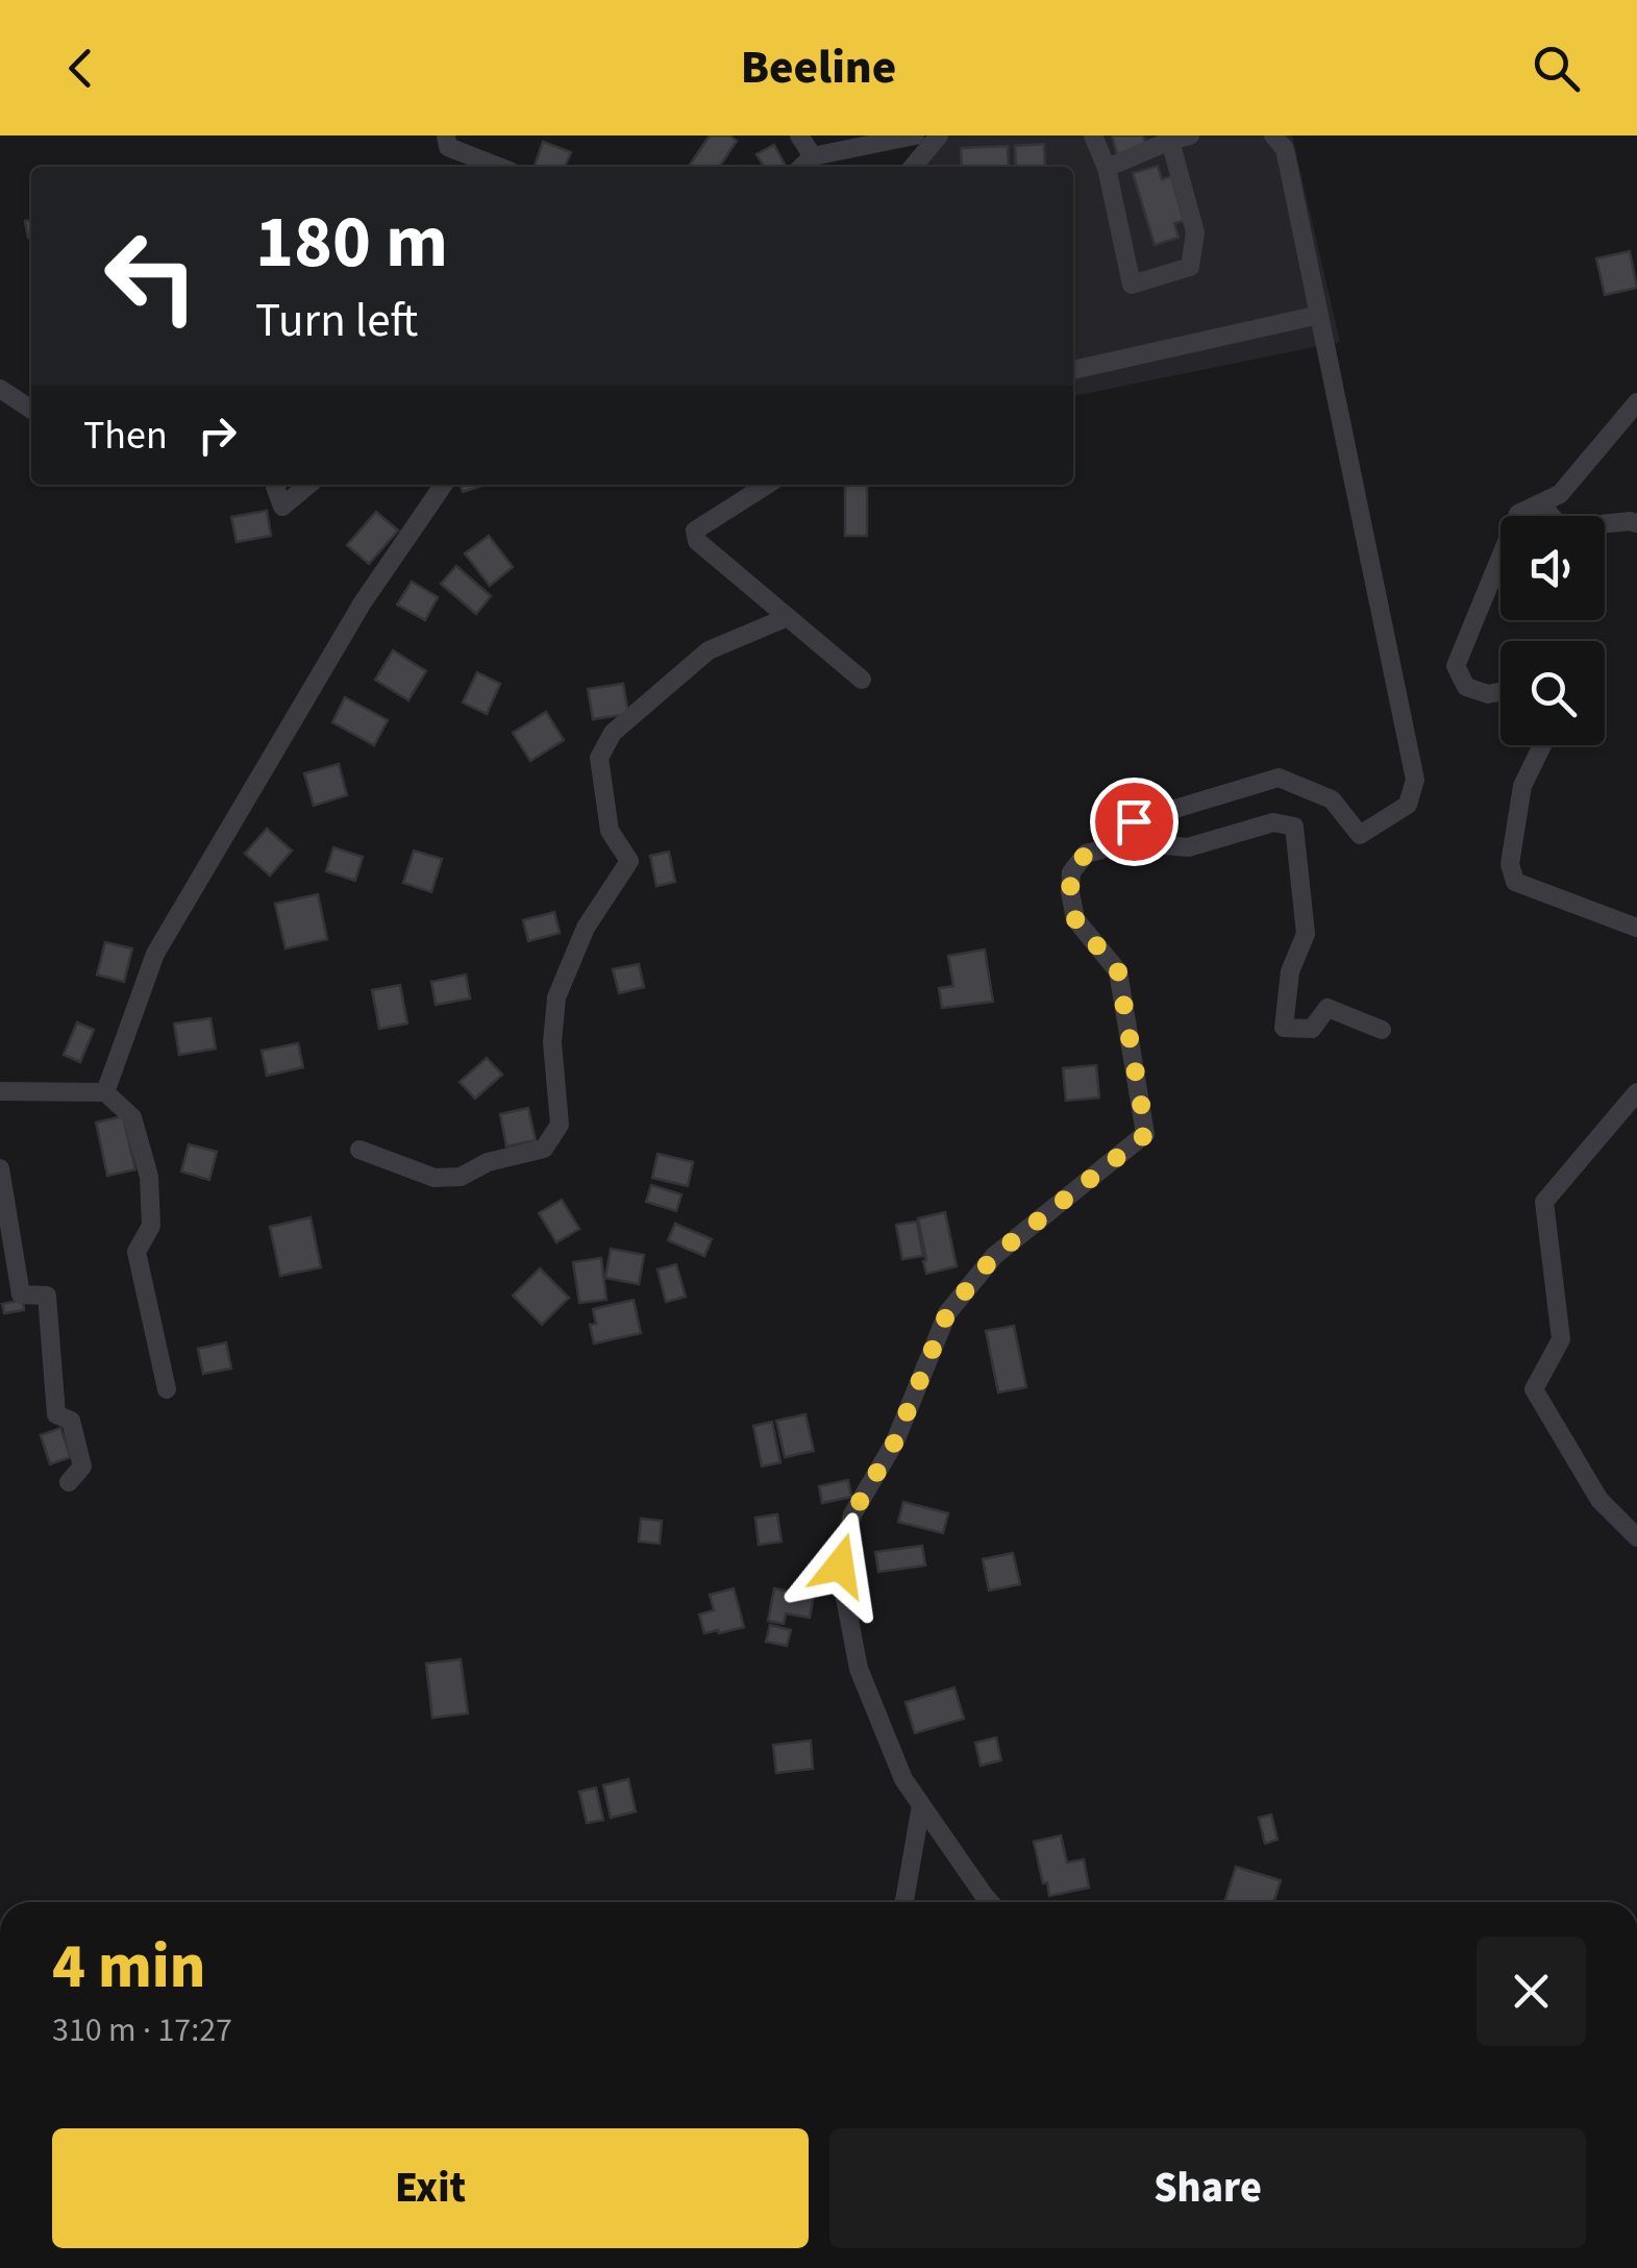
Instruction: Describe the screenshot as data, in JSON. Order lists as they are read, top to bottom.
{
  "page": {
    "header": "Beeline",
    "turn": ["180 m", "Turn left"],
    "then": "Then",
    "heading": ["4 min", "310 m · 17:27"],
    "buttons": ["Exit", "Share"]
  }
}
